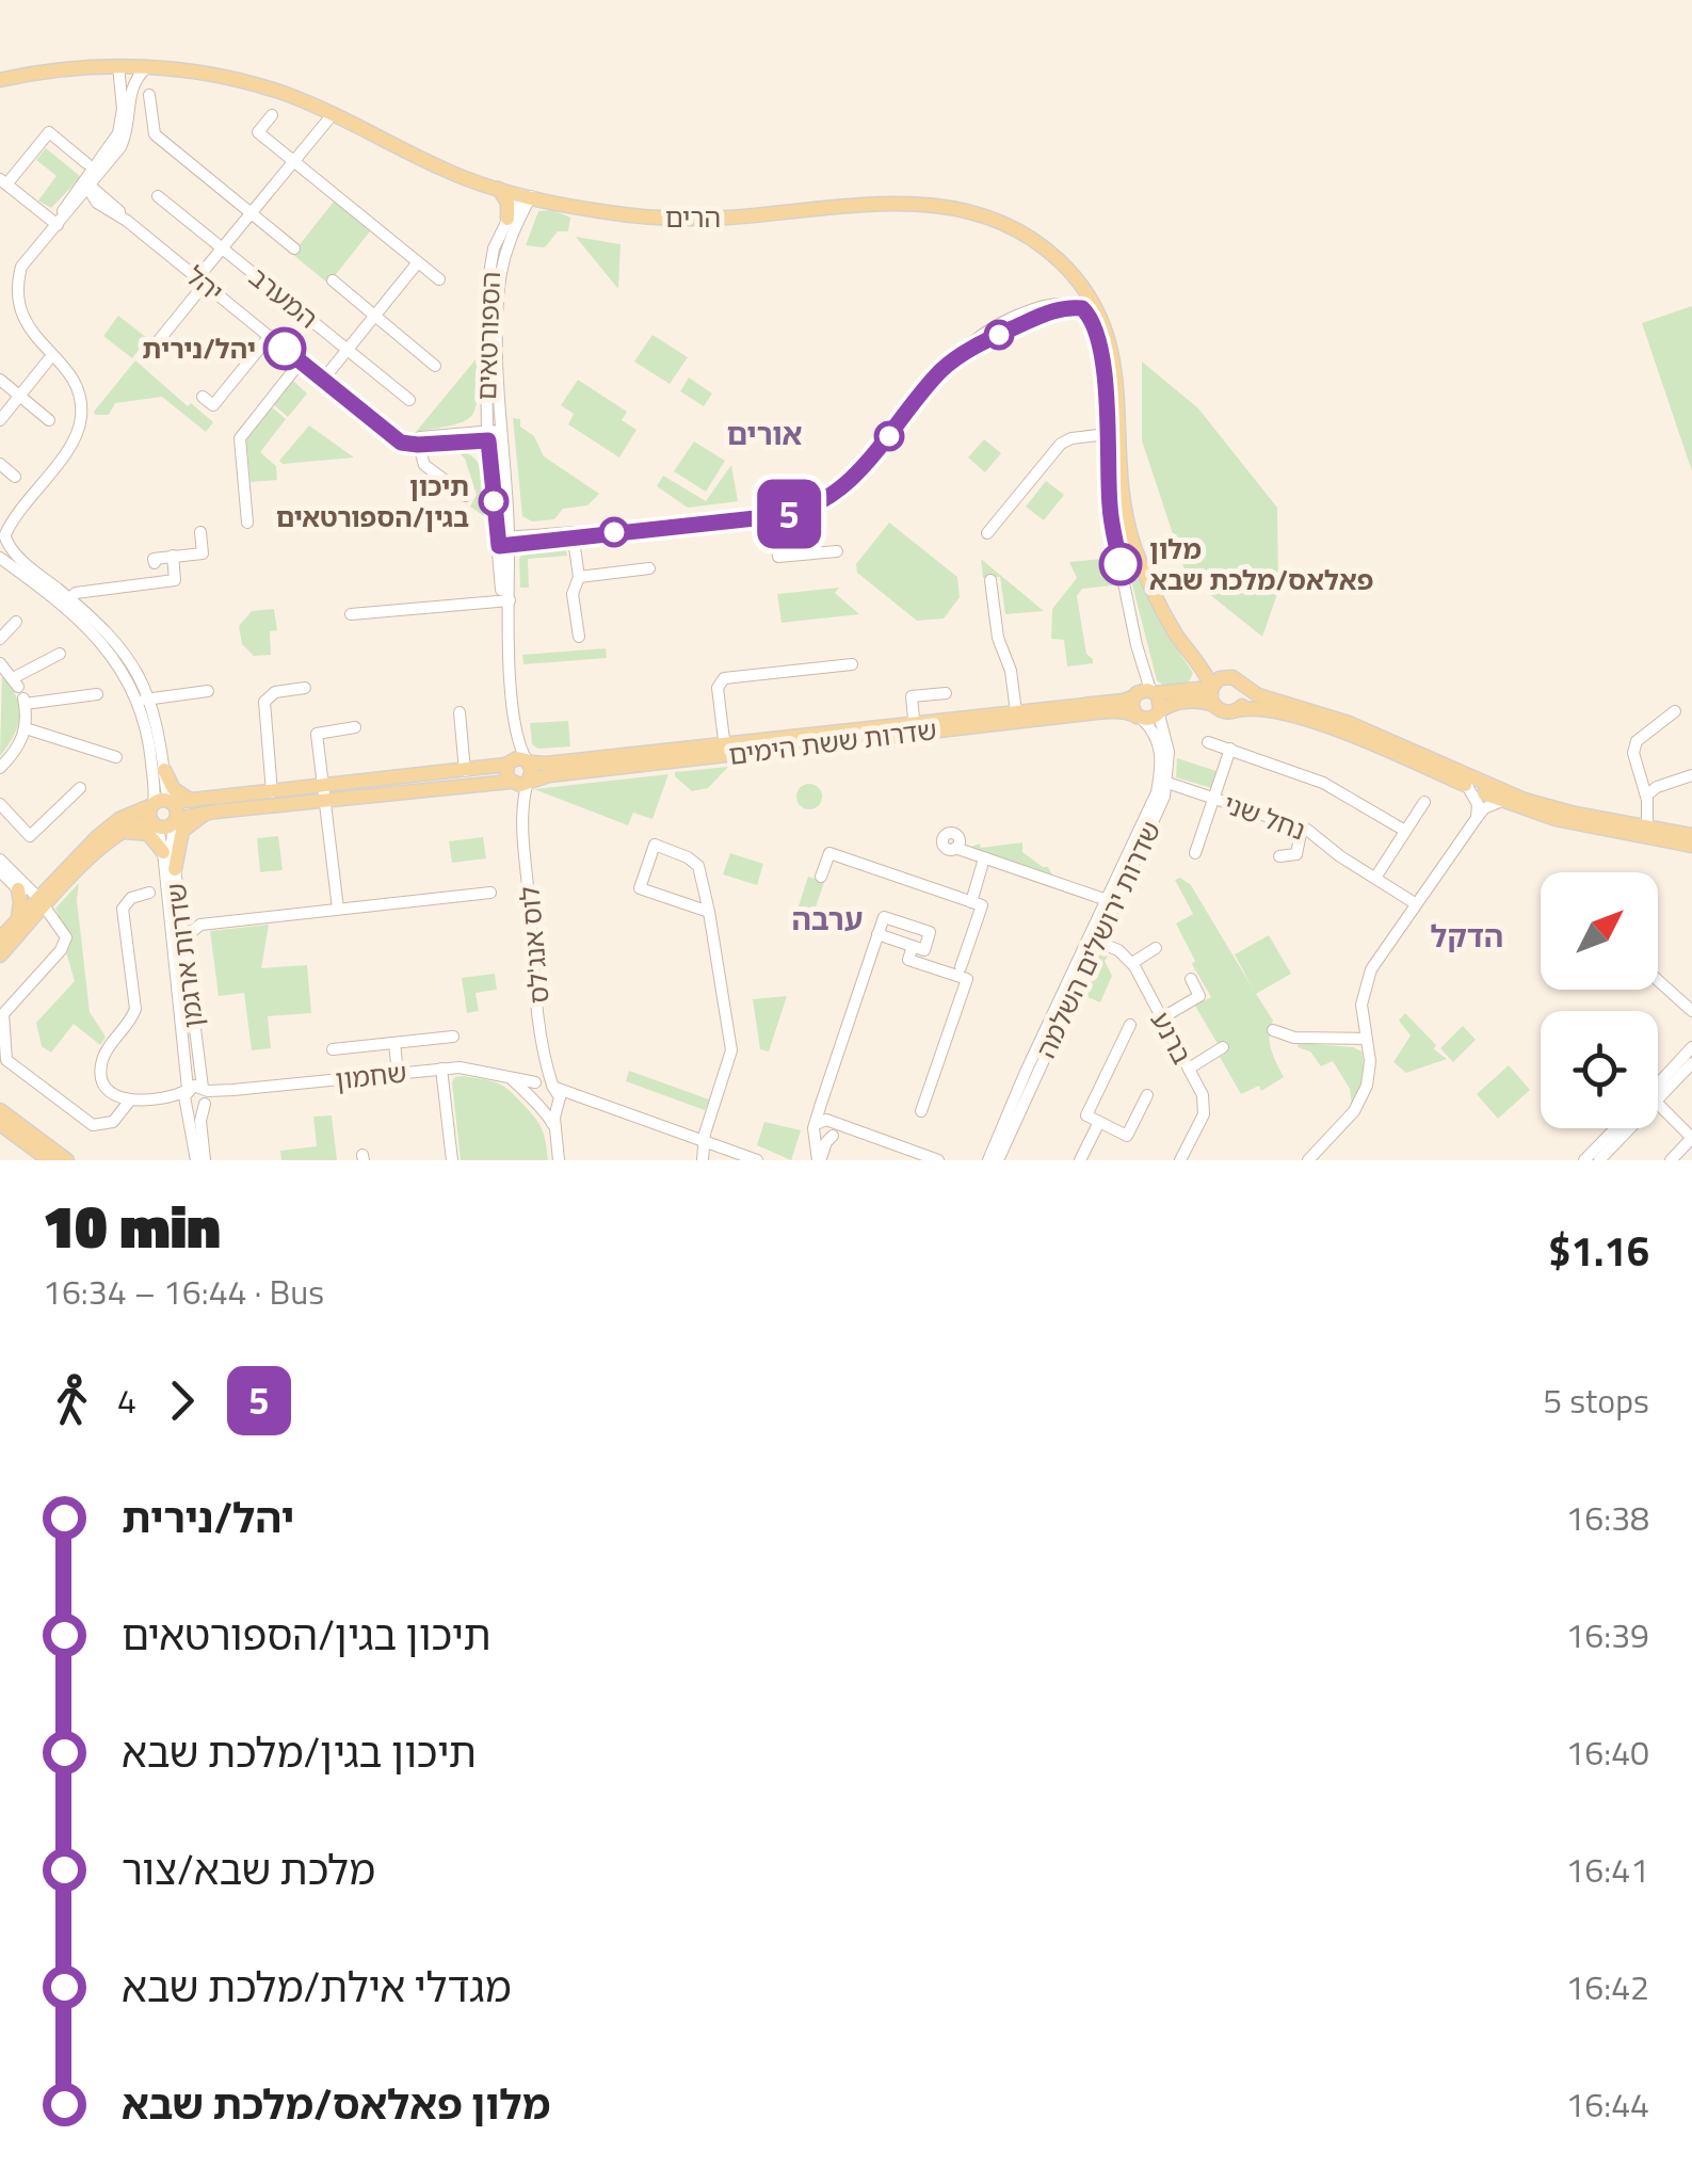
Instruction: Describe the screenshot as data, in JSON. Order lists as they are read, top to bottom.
{
  "streets": {
    "main road": ["הרים", "שדרות ששת הימים"],
    "street": [
      "יהל",
      "המערב",
      "הספורטאים",
      "נחל שני",
      "שדרות ירושלים השלמה",
      "לוס אנג'לס",
      "שדרות ארגמן",
      "ברנע",
      "שחמון"
    ]
  },
  "crossings": [
    ["הרים", "הספורטאים"],
    ["הרים", "שדרות ששת הימים"],
    ["יהל", "הספורטאים"],
    ["הספורטאים", "שדרות ששת הימים"],
    ["הספורטאים", "לוס אנג'לס"],
    ["שדרות ששת הימים", "לוס אנג'לס"],
    ["נחל שני", "שדרות ירושלים השלמה"],
    ["שדרות ירושלים השלמה", "ברנע"],
    ["לוס אנג'לס", "שחמון"],
    ["שדרות ארגמן", "שחמון"]
  ],
  "districts": ["אורים", "ערבה", "הדקל"],
  "places": ["יהל/נירית", "תיכון בגין/הספורטאים", "מלון פאלאס/מלכת שבא"],
  "lines": ["bus line 5"],
  "north": "top right",
  "page": {
    "on_map": "5",
    "heading": ["10 min", "16:34 – 16:44 · Bus", "$1.16"],
    "legs": ["4", "5", "5 stops"],
    "list": [
      {
        "name": "יהל/נירית",
        "value": "16:38"
      },
      {
        "name": "תיכון בגין/הספורטאים",
        "value": "16:39"
      },
      {
        "name": "תיכון בגין/מלכת שבא",
        "value": "16:40"
      },
      {
        "name": "מלכת שבא/צור",
        "value": "16:41"
      },
      {
        "name": "מגדלי אילת/מלכת שבא",
        "value": "16:42"
      },
      {
        "name": "מלון פאלאס/מלכת שבא",
        "value": "16:44"
      }
    ]
  }
}
